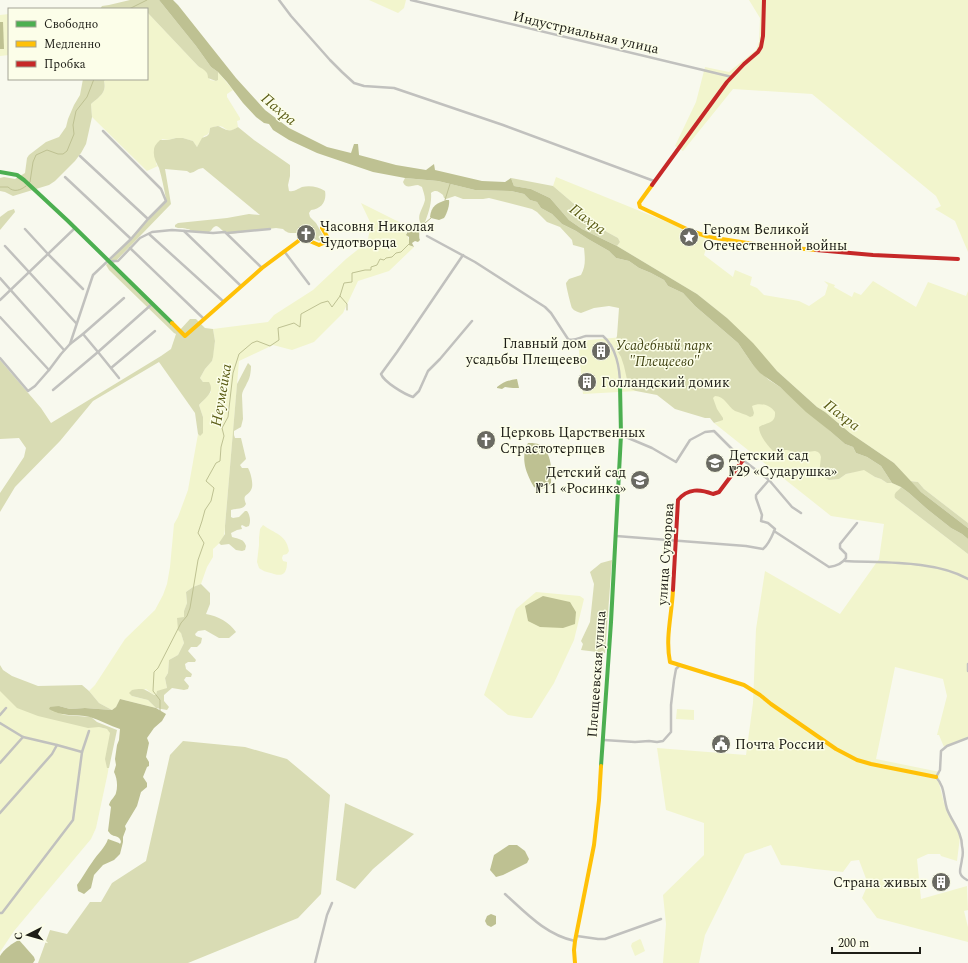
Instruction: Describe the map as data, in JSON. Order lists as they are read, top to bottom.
{
  "streets": {
    "street": ["Индустриальная улица", "улица Суворова", "Плещеевская улица"]
  },
  "water": ["Пахра", "Неумейка"],
  "parks": ["Усадебный парк \"Плещеево\""],
  "places": {
    "church": ["Часовня Николая Чудотворца", "Церковь Царственных Страстотерпцев"],
    "place": ["Героям Великой Отечественной войны"],
    "building": ["Главный дом усадьбы Плещеево", "Голландский домик", "Страна живых"],
    "school or university": ["Детский сад №29 «Сударушка»", "Детский сад №11 «Росинка»"],
    "public building": ["Почта России"]
  },
  "legend": ["Свободно", "Медленно", "Пробка"],
  "scale_bar": "200 m",
  "north": "left"
}
